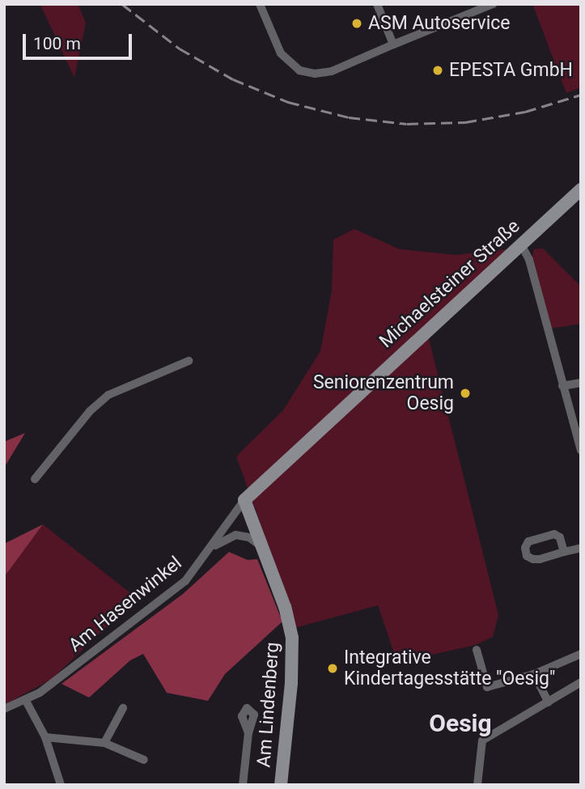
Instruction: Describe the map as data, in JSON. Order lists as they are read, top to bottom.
{
  "streets": {
    "street": ["Michaelsteiner Straße", "Am Hasenwinkel", "Am Lindenberg"]
  },
  "crossings": [
    ["Michaelsteiner Straße", "Am Hasenwinkel"],
    ["Michaelsteiner Straße", "Am Lindenberg"],
    ["Am Hasenwinkel", "Am Lindenberg"]
  ],
  "districts": ["Oesig"],
  "places": [
    "ASM Autoservice",
    "EPESTA GmbH",
    "Seniorenzentrum Oesig",
    "Integrative Kindertagesstätte \"Oesig\""
  ],
  "scale_bar": "100 m"
}
